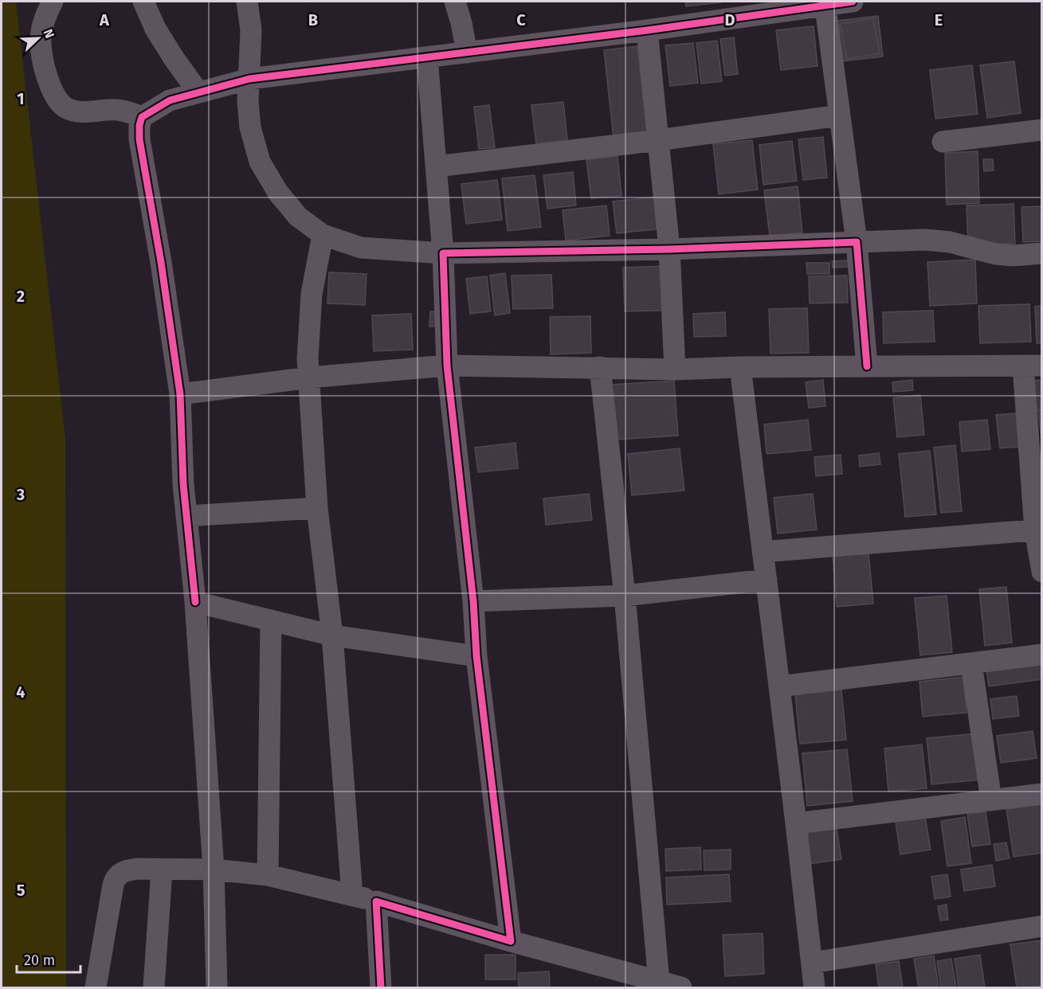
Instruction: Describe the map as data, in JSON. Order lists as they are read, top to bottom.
{
  "scale_bar": "20 m",
  "north": "top right",
  "grid": {
    "columns": [
      "A",
      "B",
      "C",
      "D",
      "E"
    ],
    "rows": [
      "1",
      "2",
      "3",
      "4",
      "5"
    ]
  }
}
